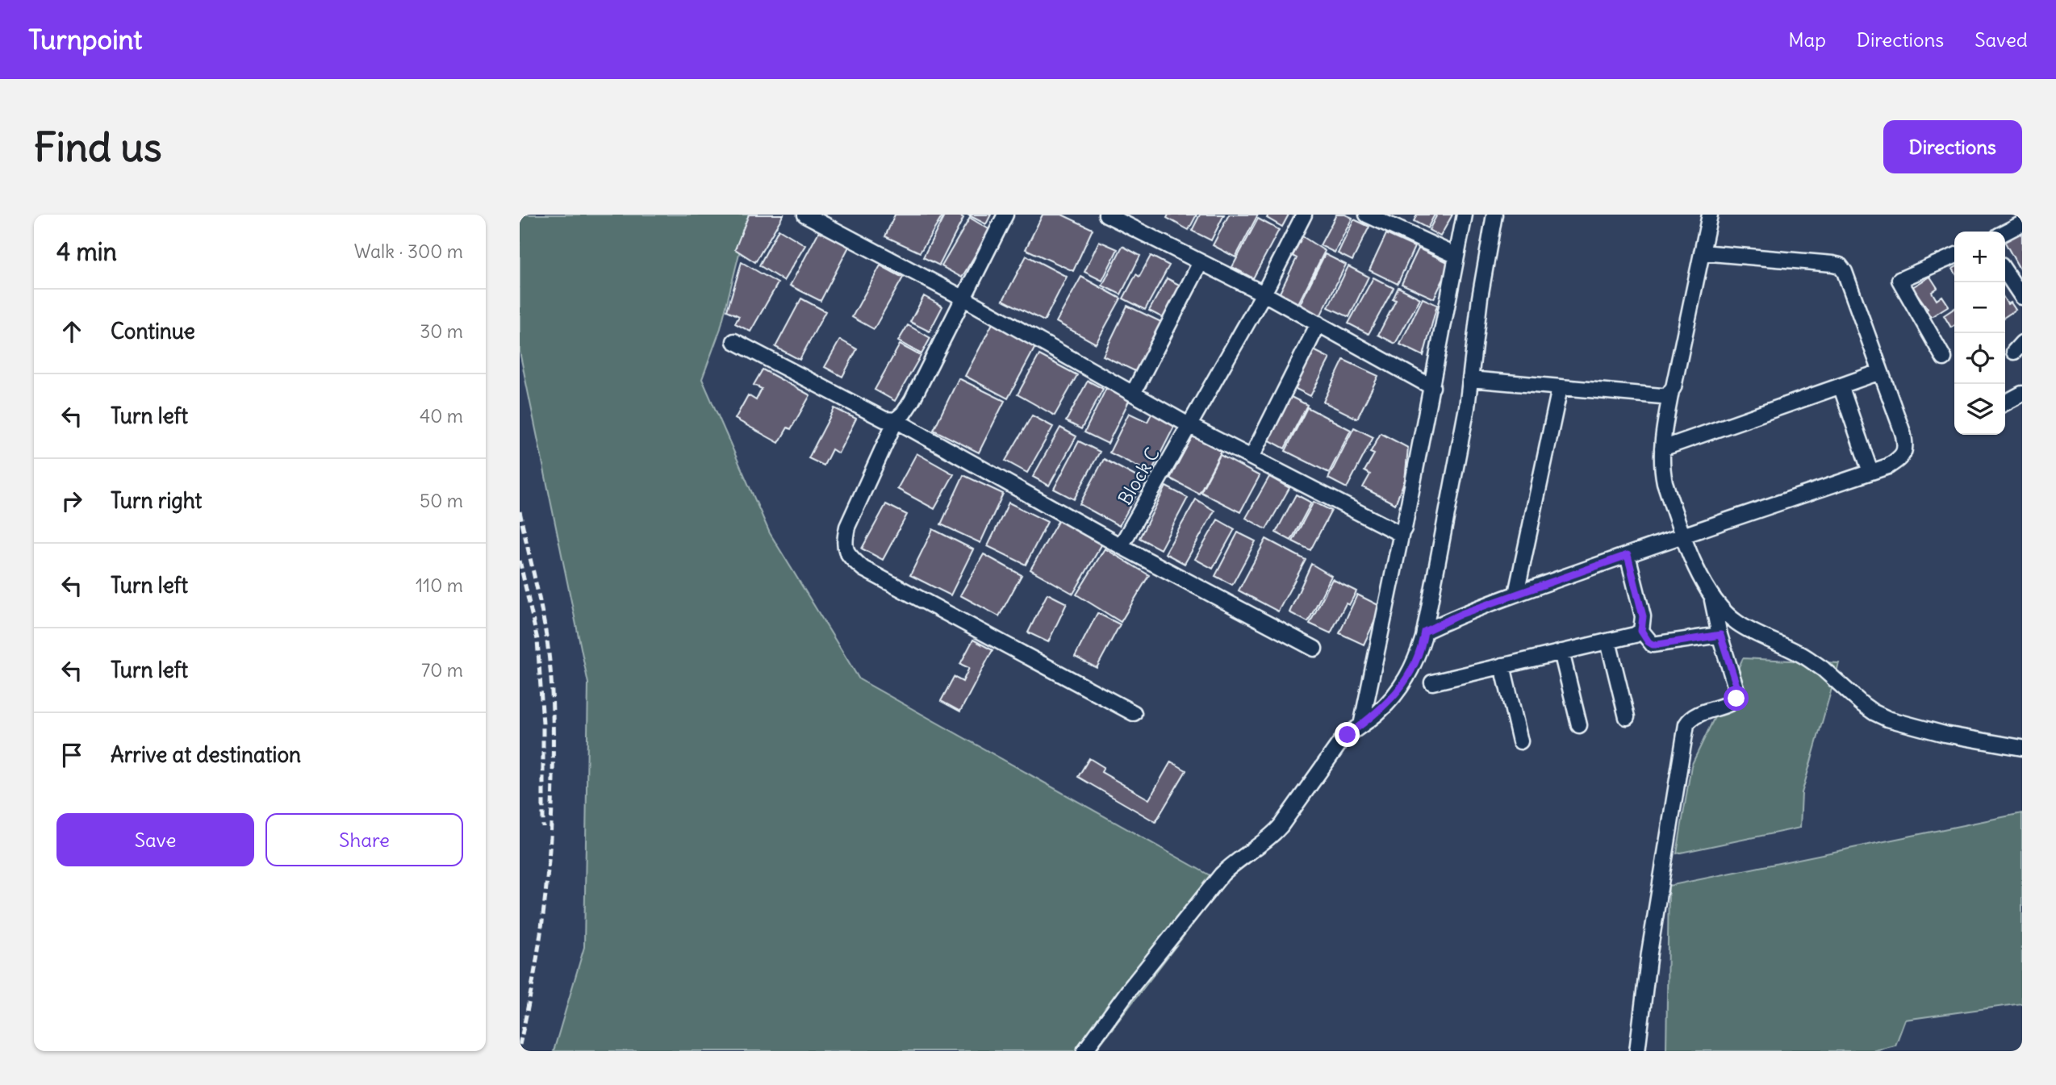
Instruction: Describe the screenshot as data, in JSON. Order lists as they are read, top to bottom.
{
  "streets": {
    "street": ["Block C"]
  },
  "page": {
    "header": "Turnpoint",
    "nav": ["Map", "Directions", "Saved"],
    "buttons": [
      "Directions",
      ["Save", "Share"]
    ],
    "title": "Find us",
    "heading": ["4 min", "Walk · 300 m"],
    "map_buttons": ["+", "−"],
    "list": [
      ["Continue", "30 m"],
      ["Turn left", "40 m"],
      ["Turn right", "50 m"],
      ["Turn left", "110 m"],
      ["Turn left", "70 m"],
      "Arrive at destination"
    ]
  }
}
